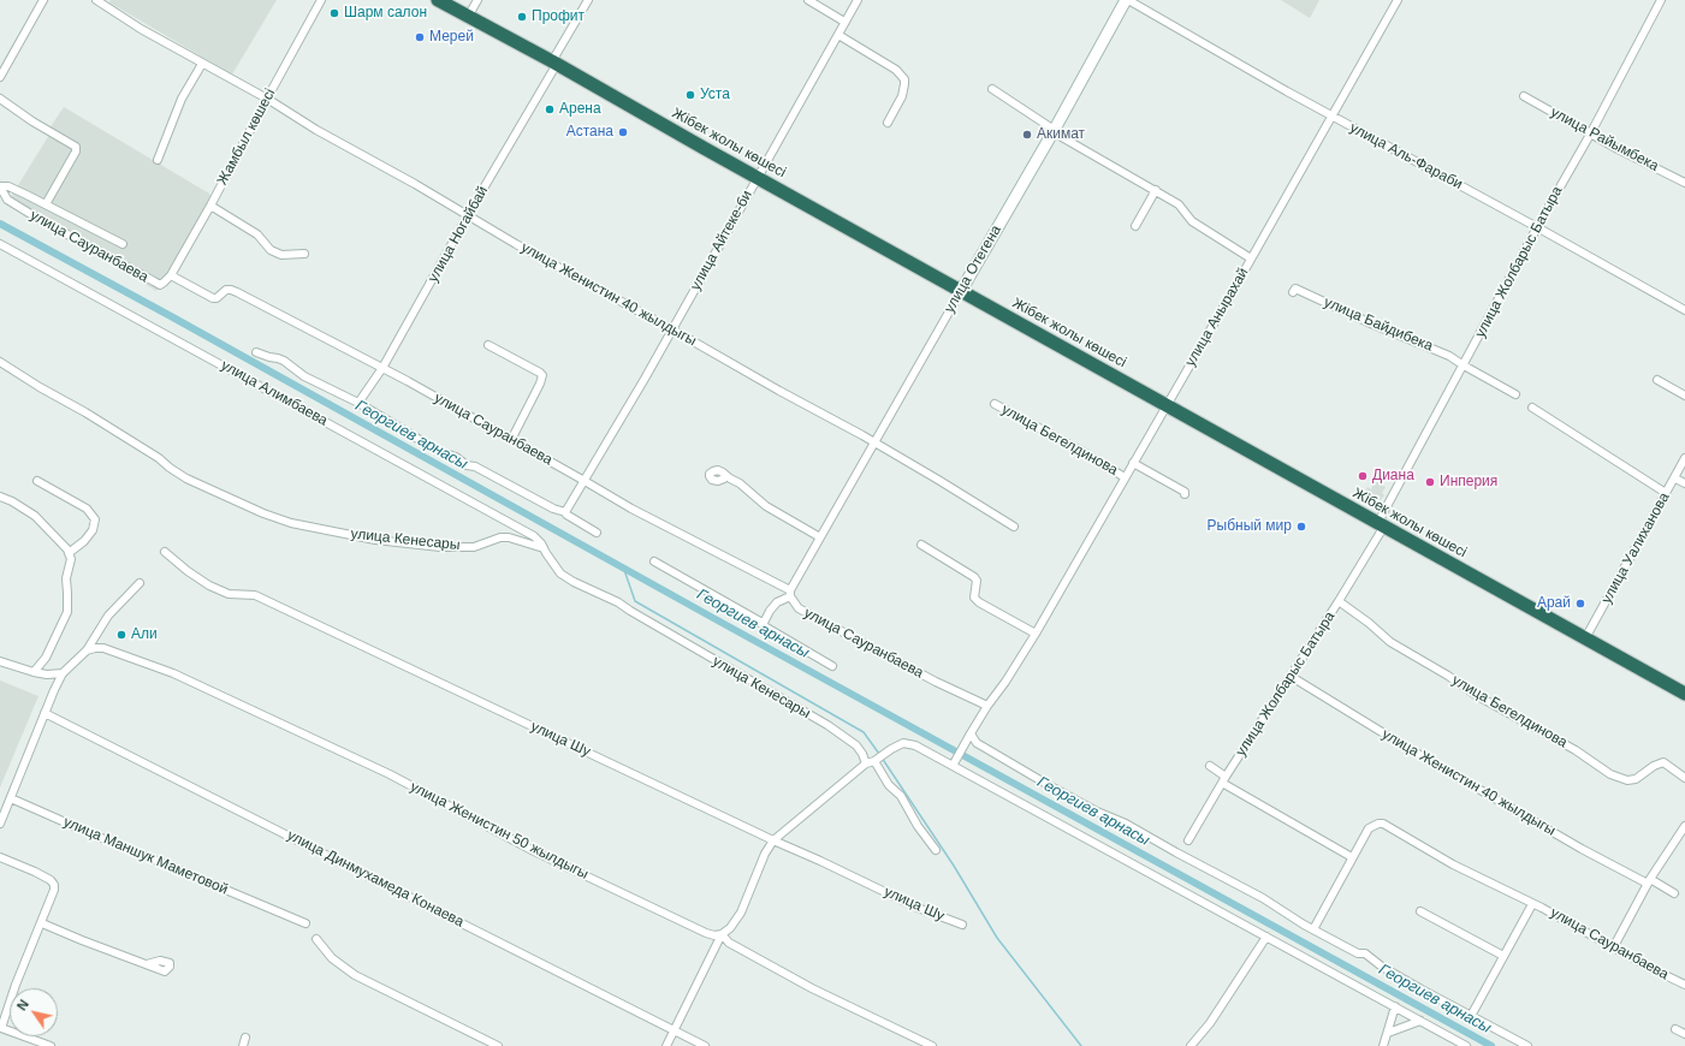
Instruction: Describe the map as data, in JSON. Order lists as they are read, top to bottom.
{
  "streets": {
    "highway": ["Жібек жолы көшесі"],
    "main road": ["улица Отегена"],
    "street": [
      "Жамбыл көшесі",
      "улица Райымбека",
      "улица Аль-Фараби",
      "улица Ногайбай",
      "улица Айтеке-би",
      "улица Сауранбаева",
      "улица Жолбарыс Батыра",
      "улица Женистин 40 жылдыгы",
      "улица Анырахай",
      "улица Байдибека",
      "улица Алимбаева",
      "улица Бегелдинова",
      "улица Кенесары",
      "улица Уалиханова",
      "улица Шу",
      "улица Женистин 50 жылдыгы",
      "улица Маншук Маметовой",
      "улица Динмухамеда Конаева"
    ]
  },
  "crossings": [
    ["Жамбыл көшесі", "улица Сауранбаева"],
    ["Жамбыл көшесі", "улица Женистин 40 жылдыгы"],
    ["улица Райымбека", "улица Жолбарыс Батыра"],
    ["Жібек жолы көшесі", "улица Ногайбай"],
    ["Жібек жолы көшесі", "улица Айтеке-би"],
    ["Жібек жолы көшесі", "улица Жолбарыс Батыра"],
    ["Жібек жолы көшесі", "улица Отегена"],
    ["Жібек жолы көшесі", "улица Анырахай"],
    ["Жібек жолы көшесі", "улица Уалиханова"],
    ["улица Аль-Фараби", "улица Жолбарыс Батыра"],
    ["улица Аль-Фараби", "улица Отегена"],
    ["улица Аль-Фараби", "улица Анырахай"],
    ["улица Ногайбай", "улица Сауранбаева"],
    ["улица Ногайбай", "улица Женистин 40 жылдыгы"],
    ["улица Айтеке-би", "улица Сауранбаева"],
    ["улица Айтеке-би", "улица Женистин 40 жылдыгы"],
    ["улица Сауранбаева", "улица Отегена"],
    ["улица Сауранбаева", "улица Анырахай"],
    ["улица Жолбарыс Батыра", "улица Женистин 40 жылдыгы"],
    ["улица Жолбарыс Батыра", "улица Байдибека"],
    ["улица Жолбарыс Батыра", "улица Бегелдинова"],
    ["улица Отегена", "улица Женистин 40 жылдыгы"],
    ["улица Анырахай", "улица Бегелдинова"],
    ["улица Алимбаева", "улица Кенесары"]
  ],
  "water": ["Георгиев арнасы"],
  "places": [
    "Шарм салон",
    "Профит",
    "Мерей",
    "Уста",
    "Арена",
    "Астана",
    "Акимат",
    "Диана",
    "Инперия",
    "Рыбный мир",
    "Арай",
    "Али"
  ],
  "north": "top left"
}
